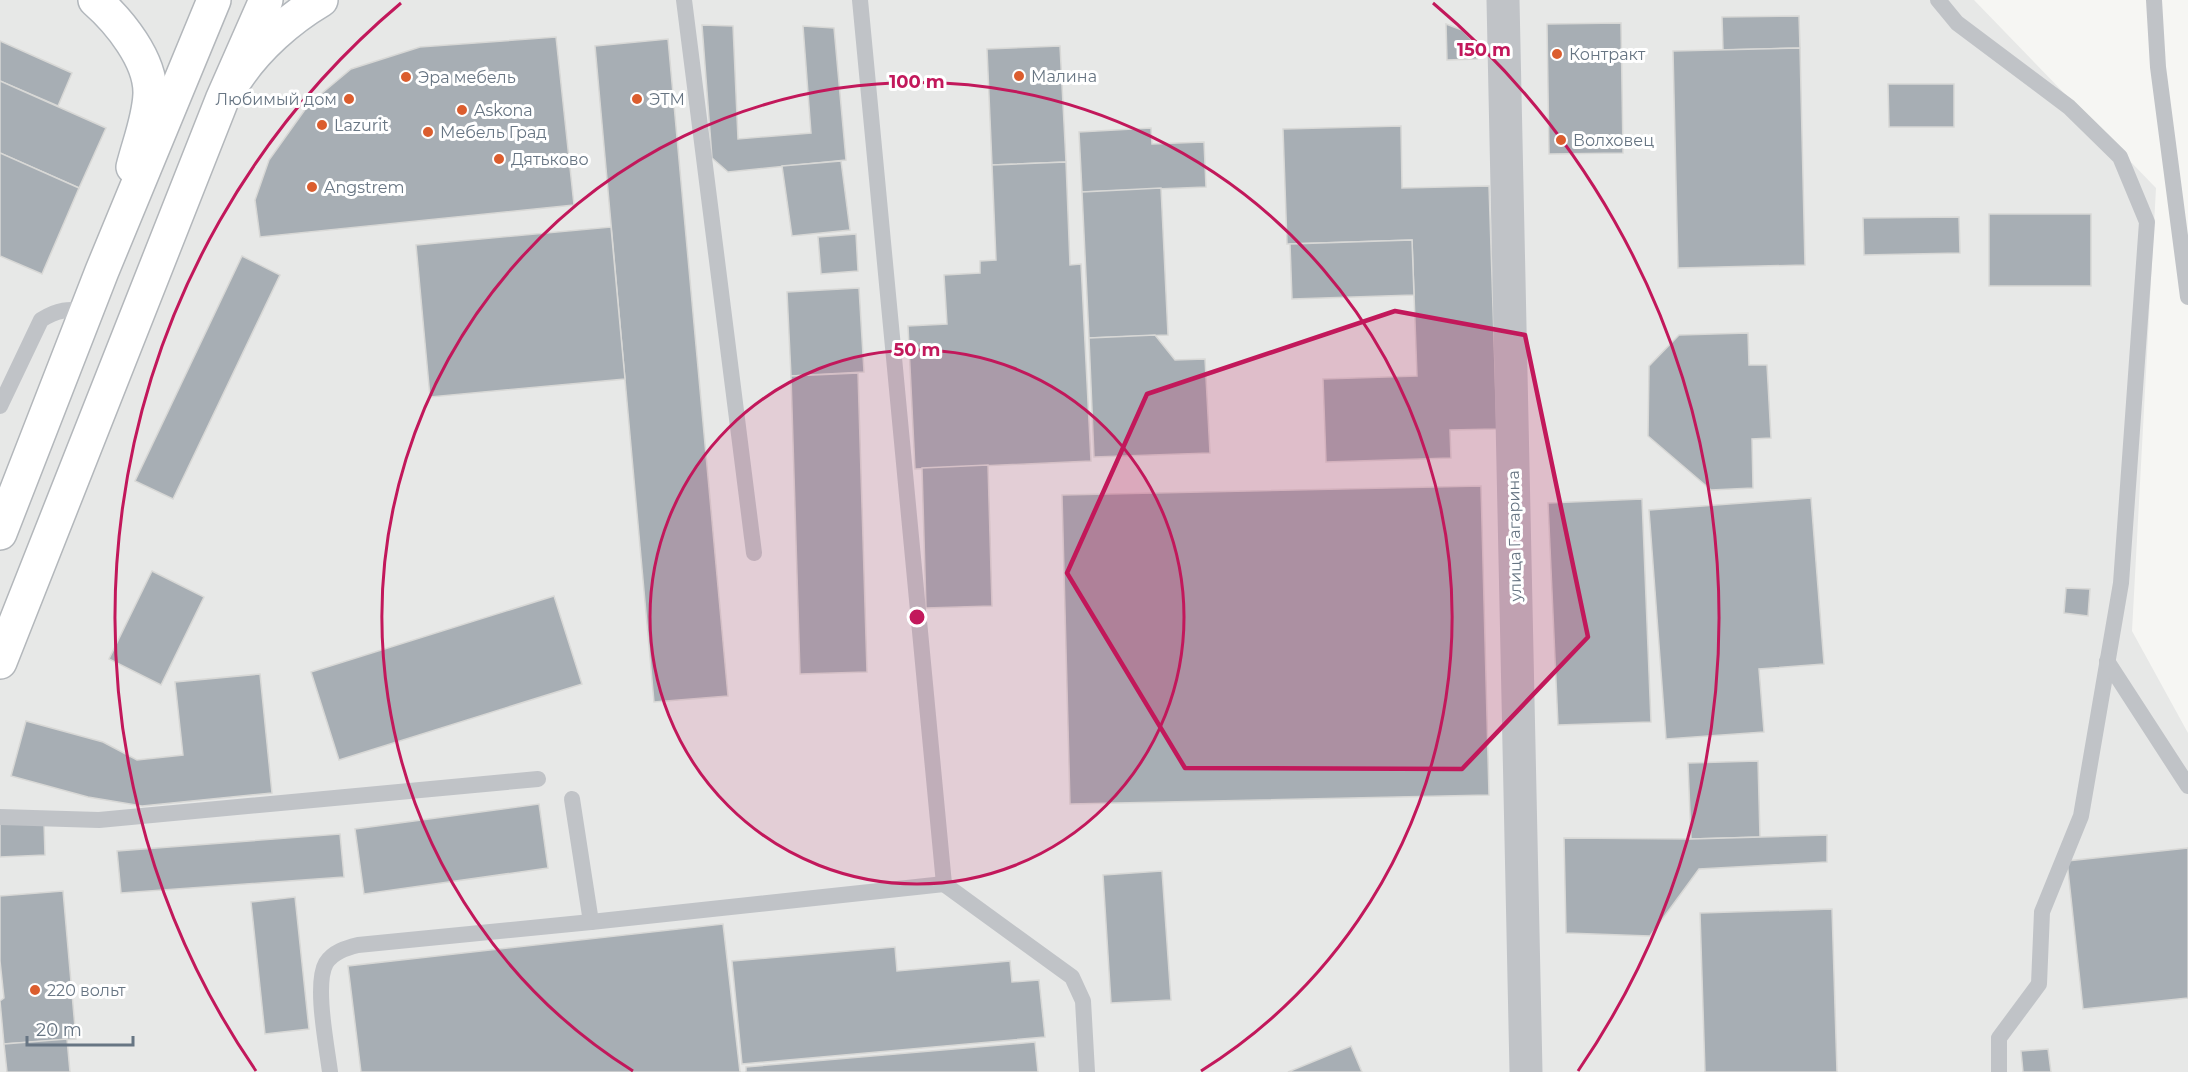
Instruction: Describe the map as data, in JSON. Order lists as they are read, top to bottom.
{
  "streets": {
    "street": ["улица Гагарина"]
  },
  "places": [
    "Контракт",
    "Малина",
    "Эра мебель",
    "Любимый дом",
    "ЭТМ",
    "Askona",
    "Lazurit",
    "Мебель Град",
    "Волховец",
    "Дятьково",
    "Angstrem",
    "220 вольт"
  ],
  "scale_bar": "20 m",
  "rings": ["150 m", "100 m", "50 m"]
}
